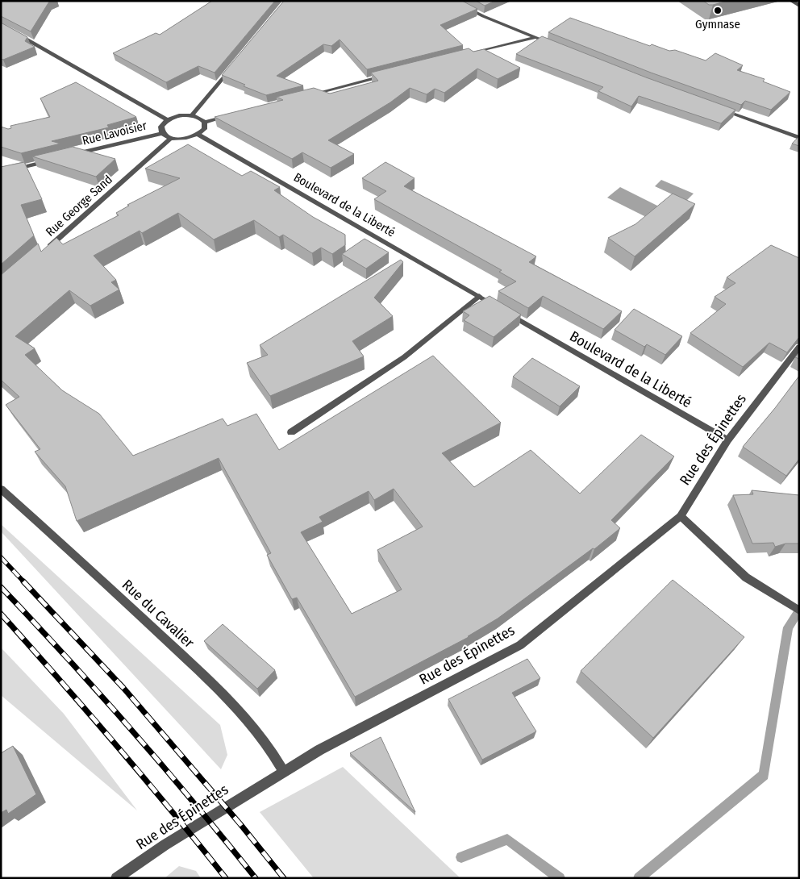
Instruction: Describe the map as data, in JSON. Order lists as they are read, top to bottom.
{
  "streets": {
    "street": [
      "Rue Lavoisier",
      "Boulevard de la Liberté",
      "Rue George Sand",
      "Rue des Épinettes",
      "Rue du Cavalier"
    ]
  },
  "crossings": [
    ["Boulevard de la Liberté", "Rue des Épinettes"],
    ["Rue des Épinettes", "Rue du Cavalier"]
  ],
  "places": ["Gymnase"]
}
